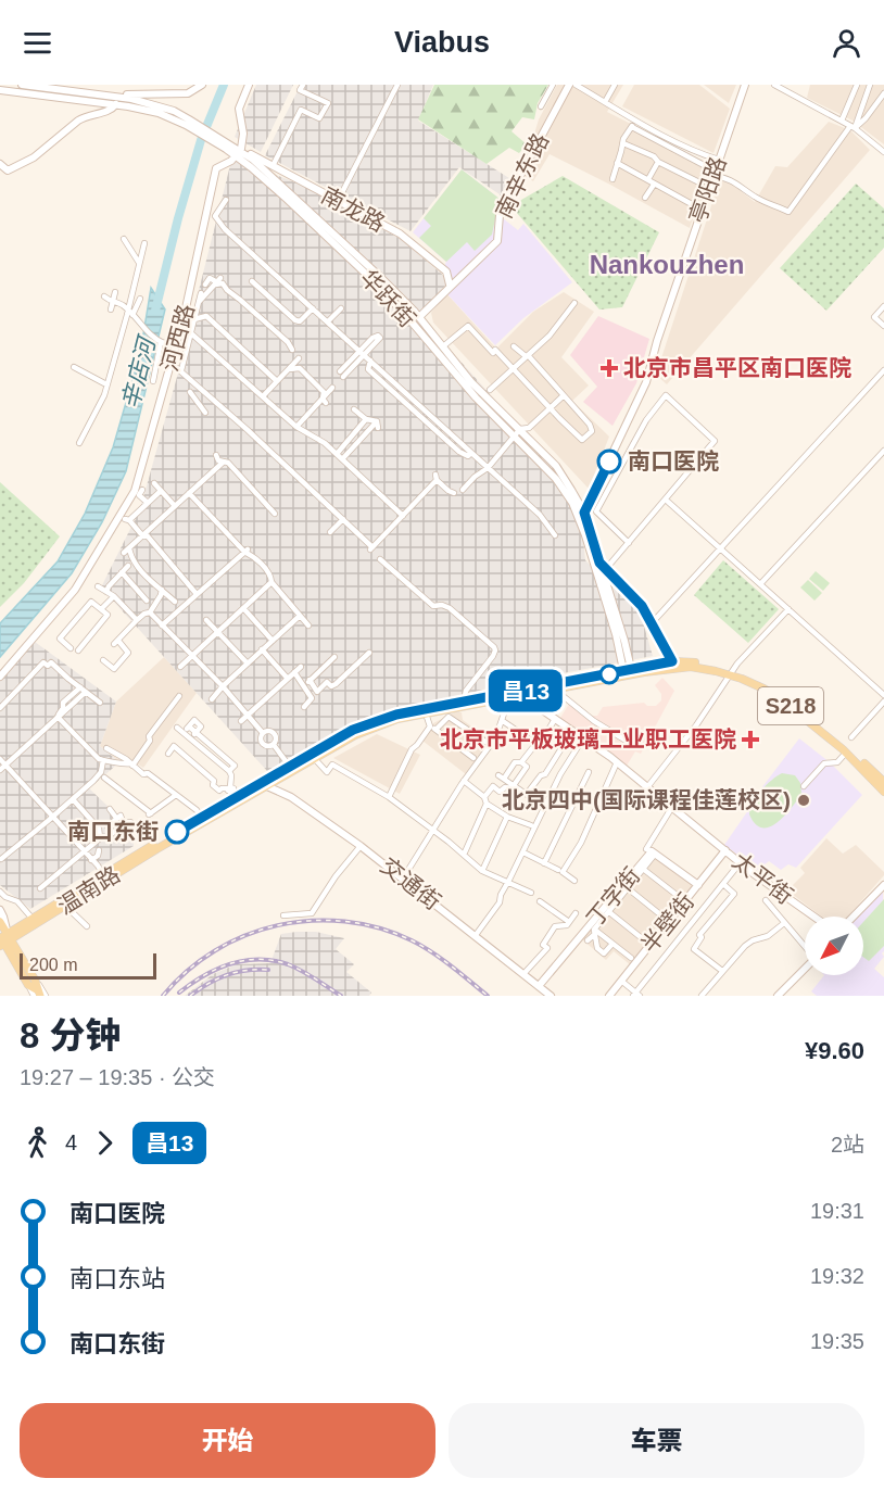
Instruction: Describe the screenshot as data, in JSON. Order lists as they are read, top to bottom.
{
  "streets": {
    "main road": ["S218", "温南路"],
    "street": [
      "南辛东路",
      "亭阳路",
      "南龙路",
      "华跃街",
      "河西路",
      "太平街",
      "交通街",
      "丁字街",
      "半壁街"
    ]
  },
  "crossings": [
    ["南辛东路", "南龙路"],
    ["南辛东路", "华跃街"],
    ["亭阳路", "华跃街"],
    ["南龙路", "华跃街"],
    ["南龙路", "河西路"],
    ["华跃街", "河西路"],
    ["华跃街", "温南路"],
    ["太平街", "温南路"],
    ["太平街", "半壁街"],
    ["交通街", "温南路"],
    ["交通街", "丁字街"],
    ["丁字街", "半壁街"]
  ],
  "districts": ["Nankouzhen"],
  "water": ["辛店河"],
  "places": {
    "health": ["北京市昌平区南口医院", "北京市平板玻璃工业职工医院"],
    "other": ["南口医院", "北京四中(国际课程佳莲校区)", "南口东街"]
  },
  "lines": ["bus line 昌13"],
  "scale_bar": "200 m",
  "north": "bottom left",
  "page": {
    "header": "Viabus",
    "on_map": "昌13",
    "scale": "200 m",
    "heading": ["8 分钟", "19:27 – 19:35 · 公交", "¥9.60"],
    "legs": ["4", "昌13", "2站"],
    "list": [
      {
        "name": "南口医院",
        "value": "19:31"
      },
      {
        "name": "南口东站",
        "value": "19:32"
      },
      {
        "name": "南口东街",
        "value": "19:35"
      }
    ],
    "buttons": ["开始", "车票"]
  }
}
